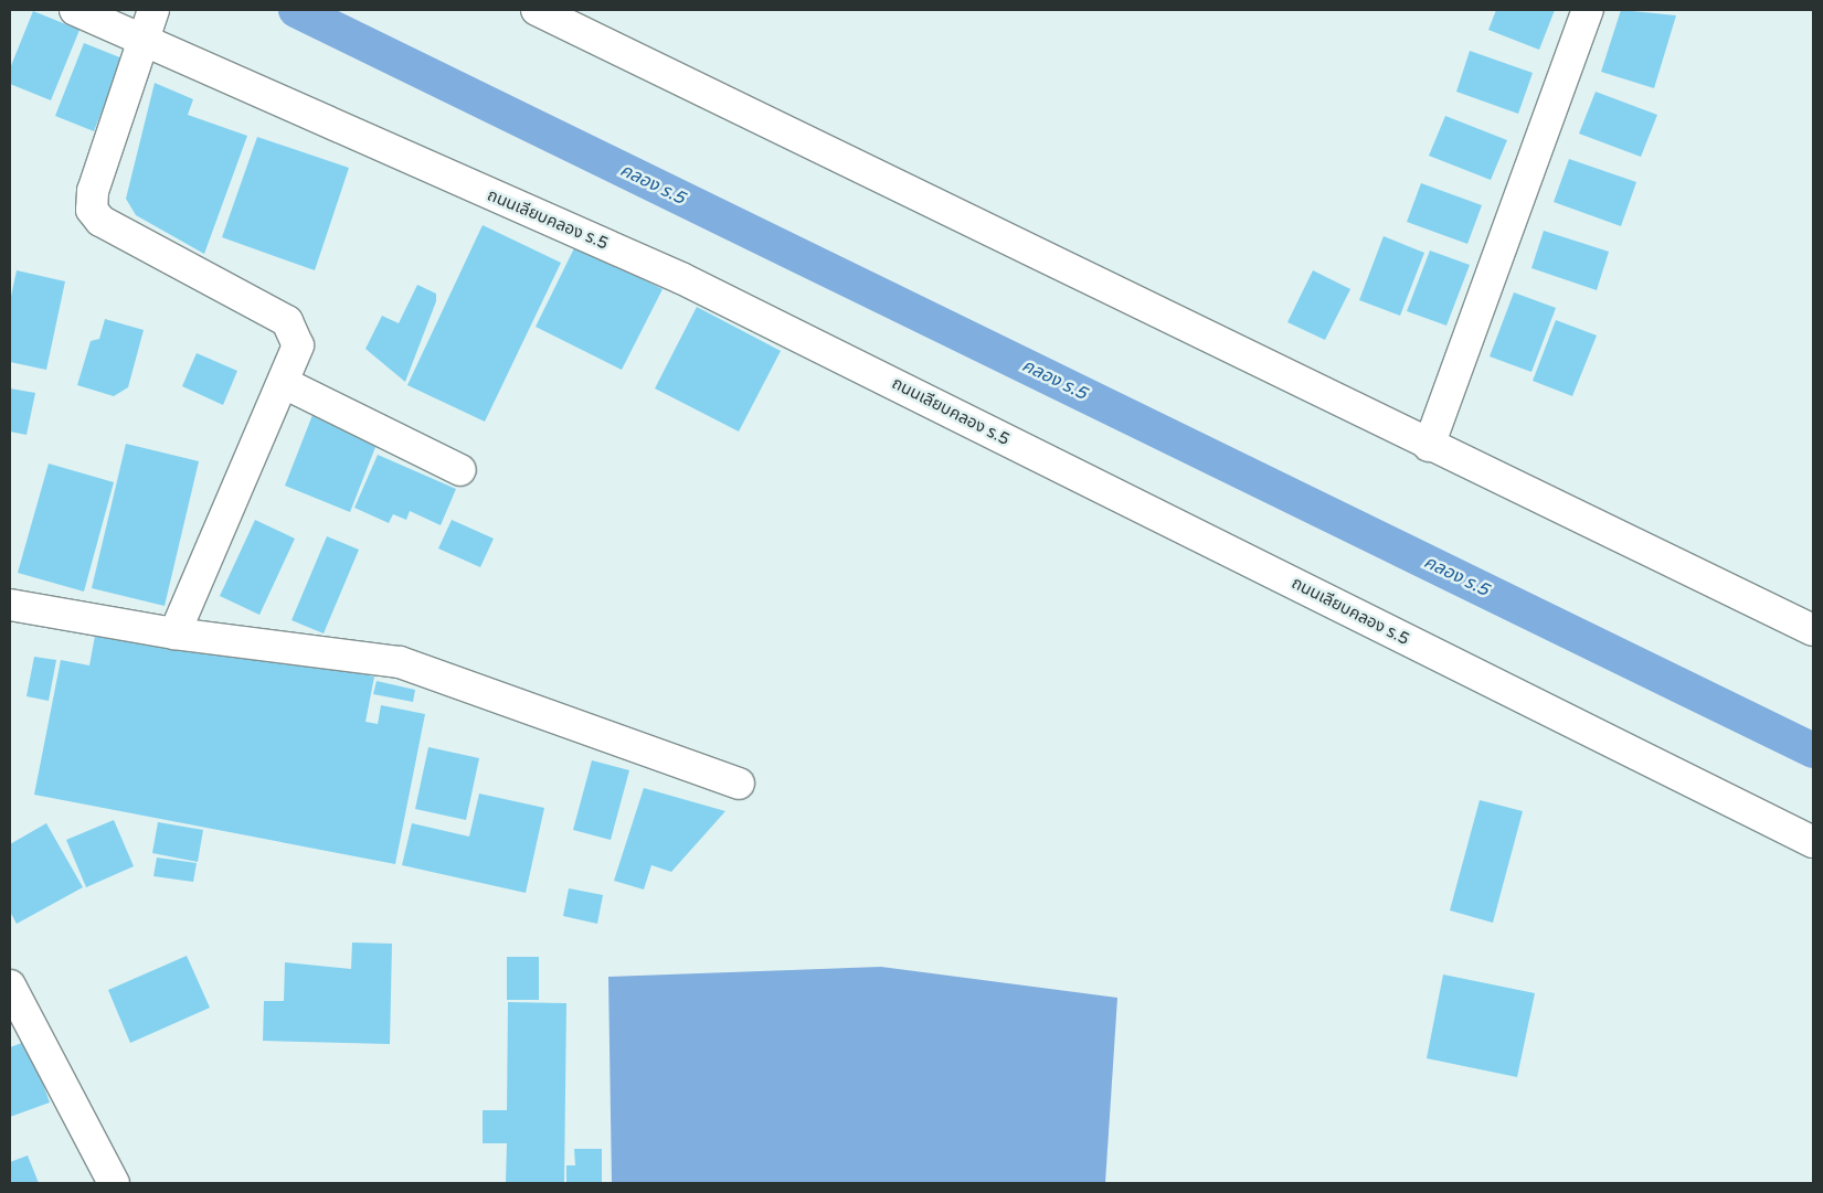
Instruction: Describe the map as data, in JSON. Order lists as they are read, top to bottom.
{
  "streets": {
    "street": ["ถนนเลียบคลอง ร.5"]
  },
  "water": ["คลอง ร.5"]
}
